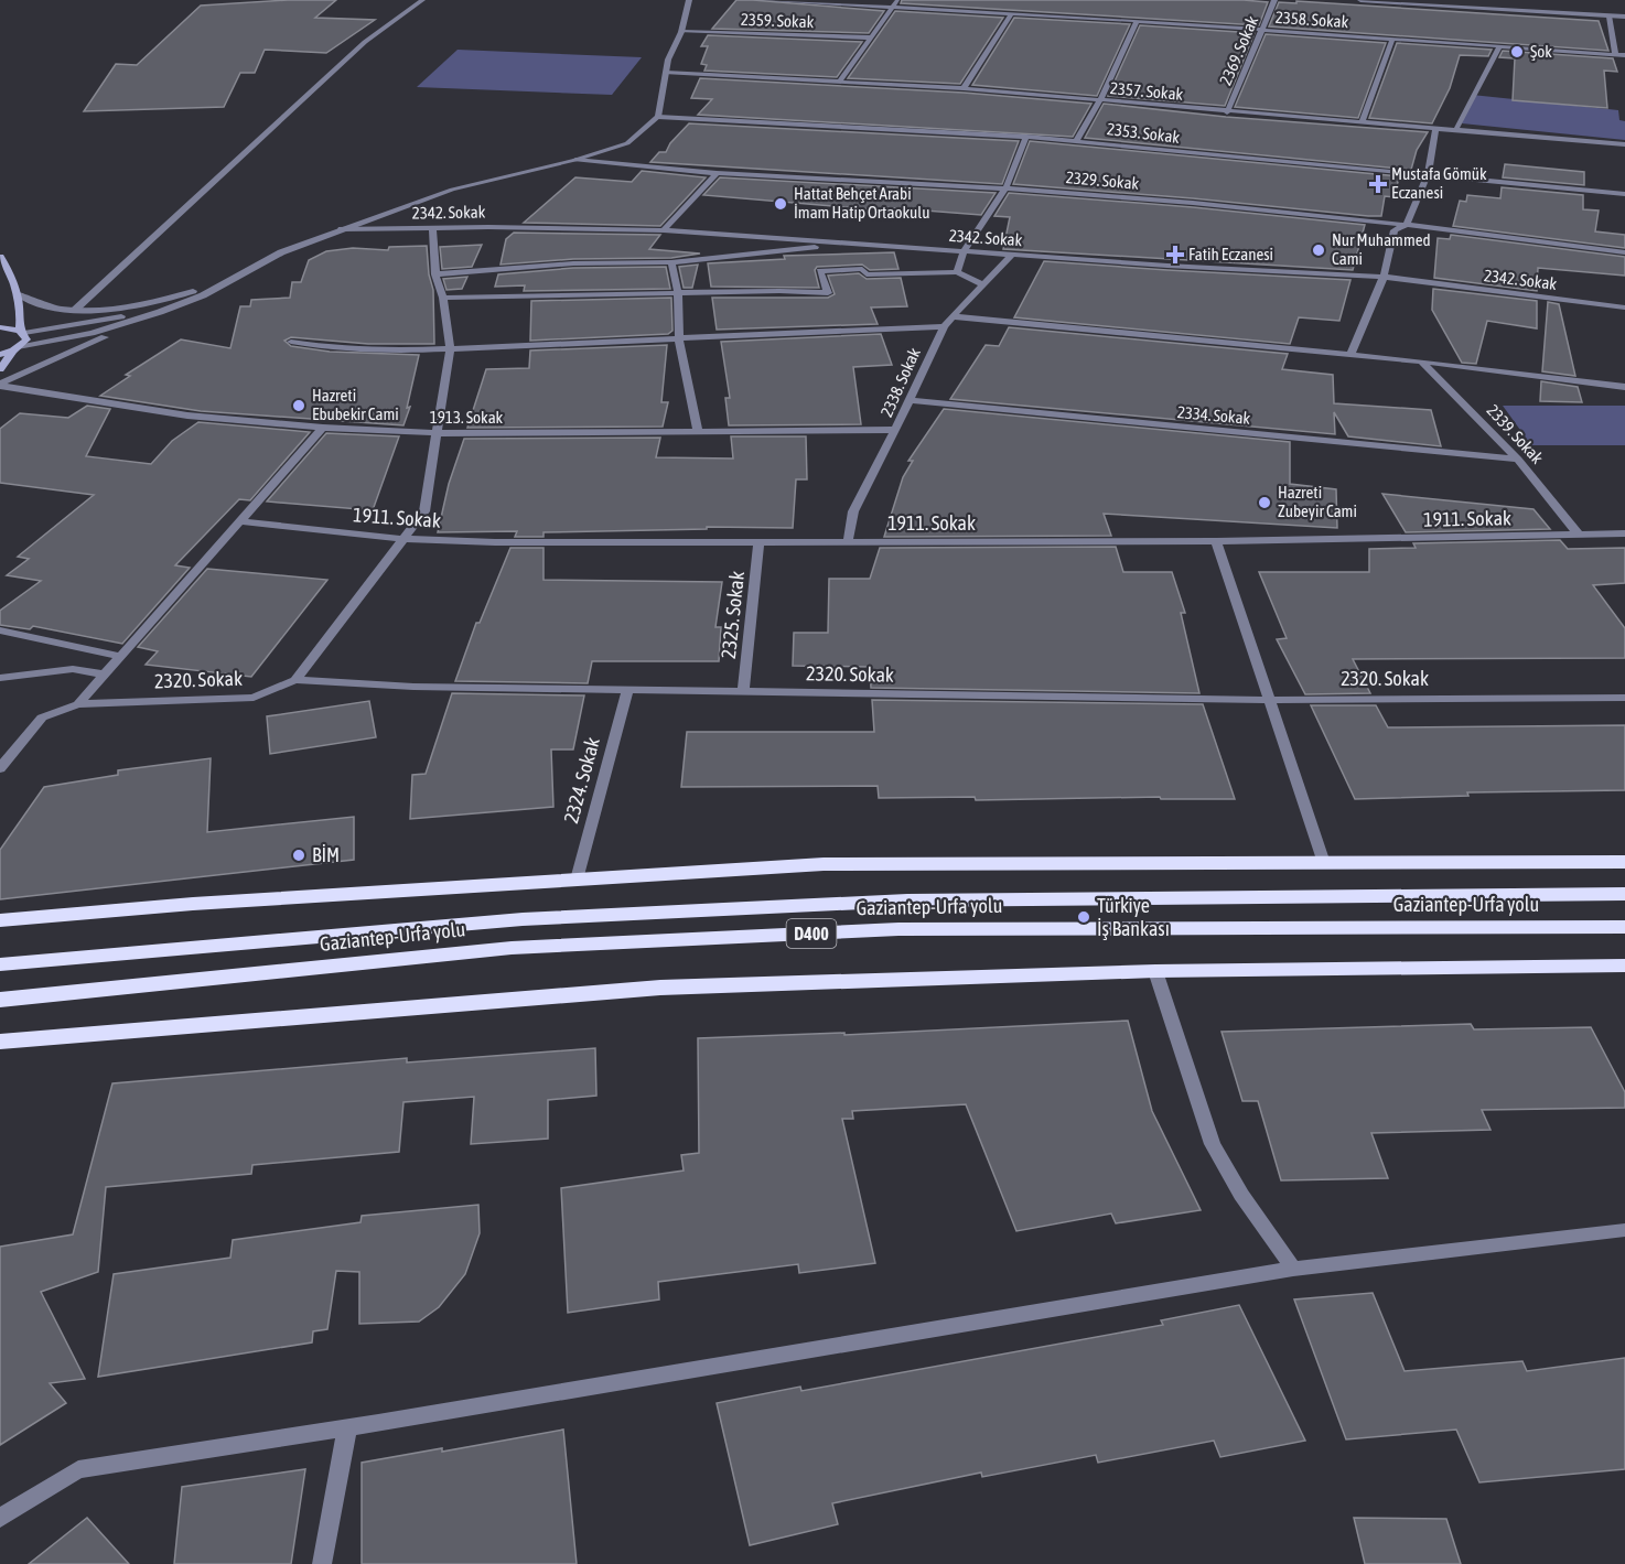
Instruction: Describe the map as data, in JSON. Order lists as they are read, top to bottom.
{
  "streets": {
    "highway": ["Gaziantep-Urfa yolu", "D400"],
    "street": [
      "2358. Sokak",
      "2359. Sokak",
      "2369. Sokak",
      "2357. Sokak",
      "2353. Sokak",
      "2329. Sokak",
      "2342. Sokak",
      "2338. Sokak",
      "2334. Sokak",
      "1913. Sokak",
      "2339. Sokak",
      "1911. Sokak",
      "2325. Sokak",
      "2320. Sokak",
      "2324. Sokak"
    ]
  },
  "crossings": [
    ["2358. Sokak", "2369. Sokak"],
    ["2369. Sokak", "2357. Sokak"],
    ["2342. Sokak", "2338. Sokak"],
    ["2338. Sokak", "2334. Sokak"],
    ["2338. Sokak", "1913. Sokak"],
    ["2338. Sokak", "1911. Sokak"],
    ["2334. Sokak", "2339. Sokak"],
    ["2339. Sokak", "1911. Sokak"],
    ["1911. Sokak", "2325. Sokak"],
    ["2325. Sokak", "2320. Sokak"],
    ["2320. Sokak", "2324. Sokak"]
  ],
  "places": {
    "other": [
      "Şok",
      "Hattat Behçet Arabi İmam Hatip Ortaokulu",
      "Nur Muhammed Cami",
      "Hazreti Ebubekir Cami",
      "Hazreti Zubeyir Cami",
      "BİM",
      "Türkiye İş Bankası"
    ],
    "health": ["Mustafa Gömük Eczanesi", "Fatih Eczanesi"]
  }
}
